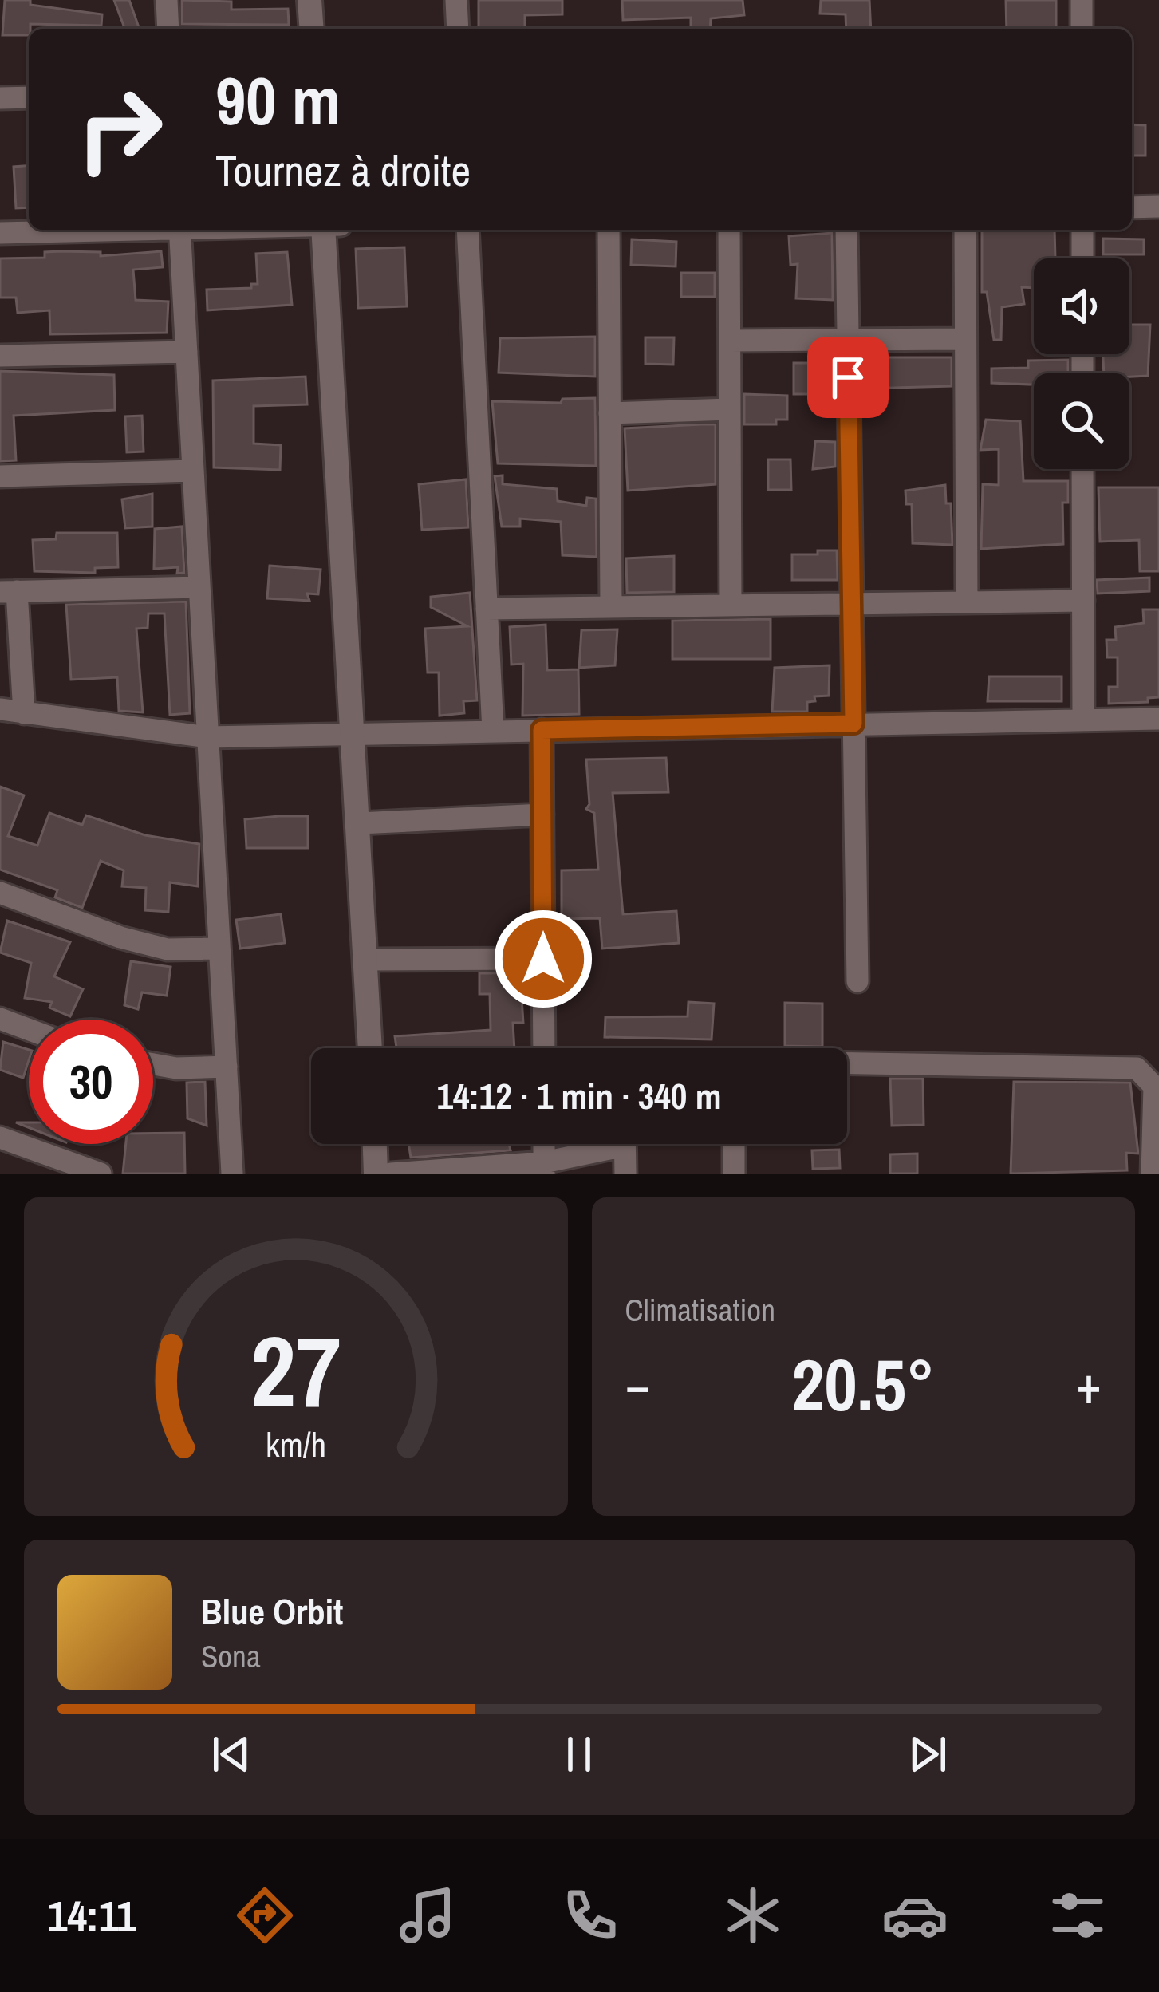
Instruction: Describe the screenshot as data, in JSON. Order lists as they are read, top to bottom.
{
  "page": {
    "turn": ["90 m", "Tournez à droite"],
    "limit": "30",
    "trip": "14:12 · 1 min · 340 m",
    "tile": "Climatisation",
    "heat": ["−", "20.5°", "+"],
    "song": ["Blue Orbit", "Sona"],
    "tabs": "14:11",
    "gauge": ["27", "km/h"]
  }
}
